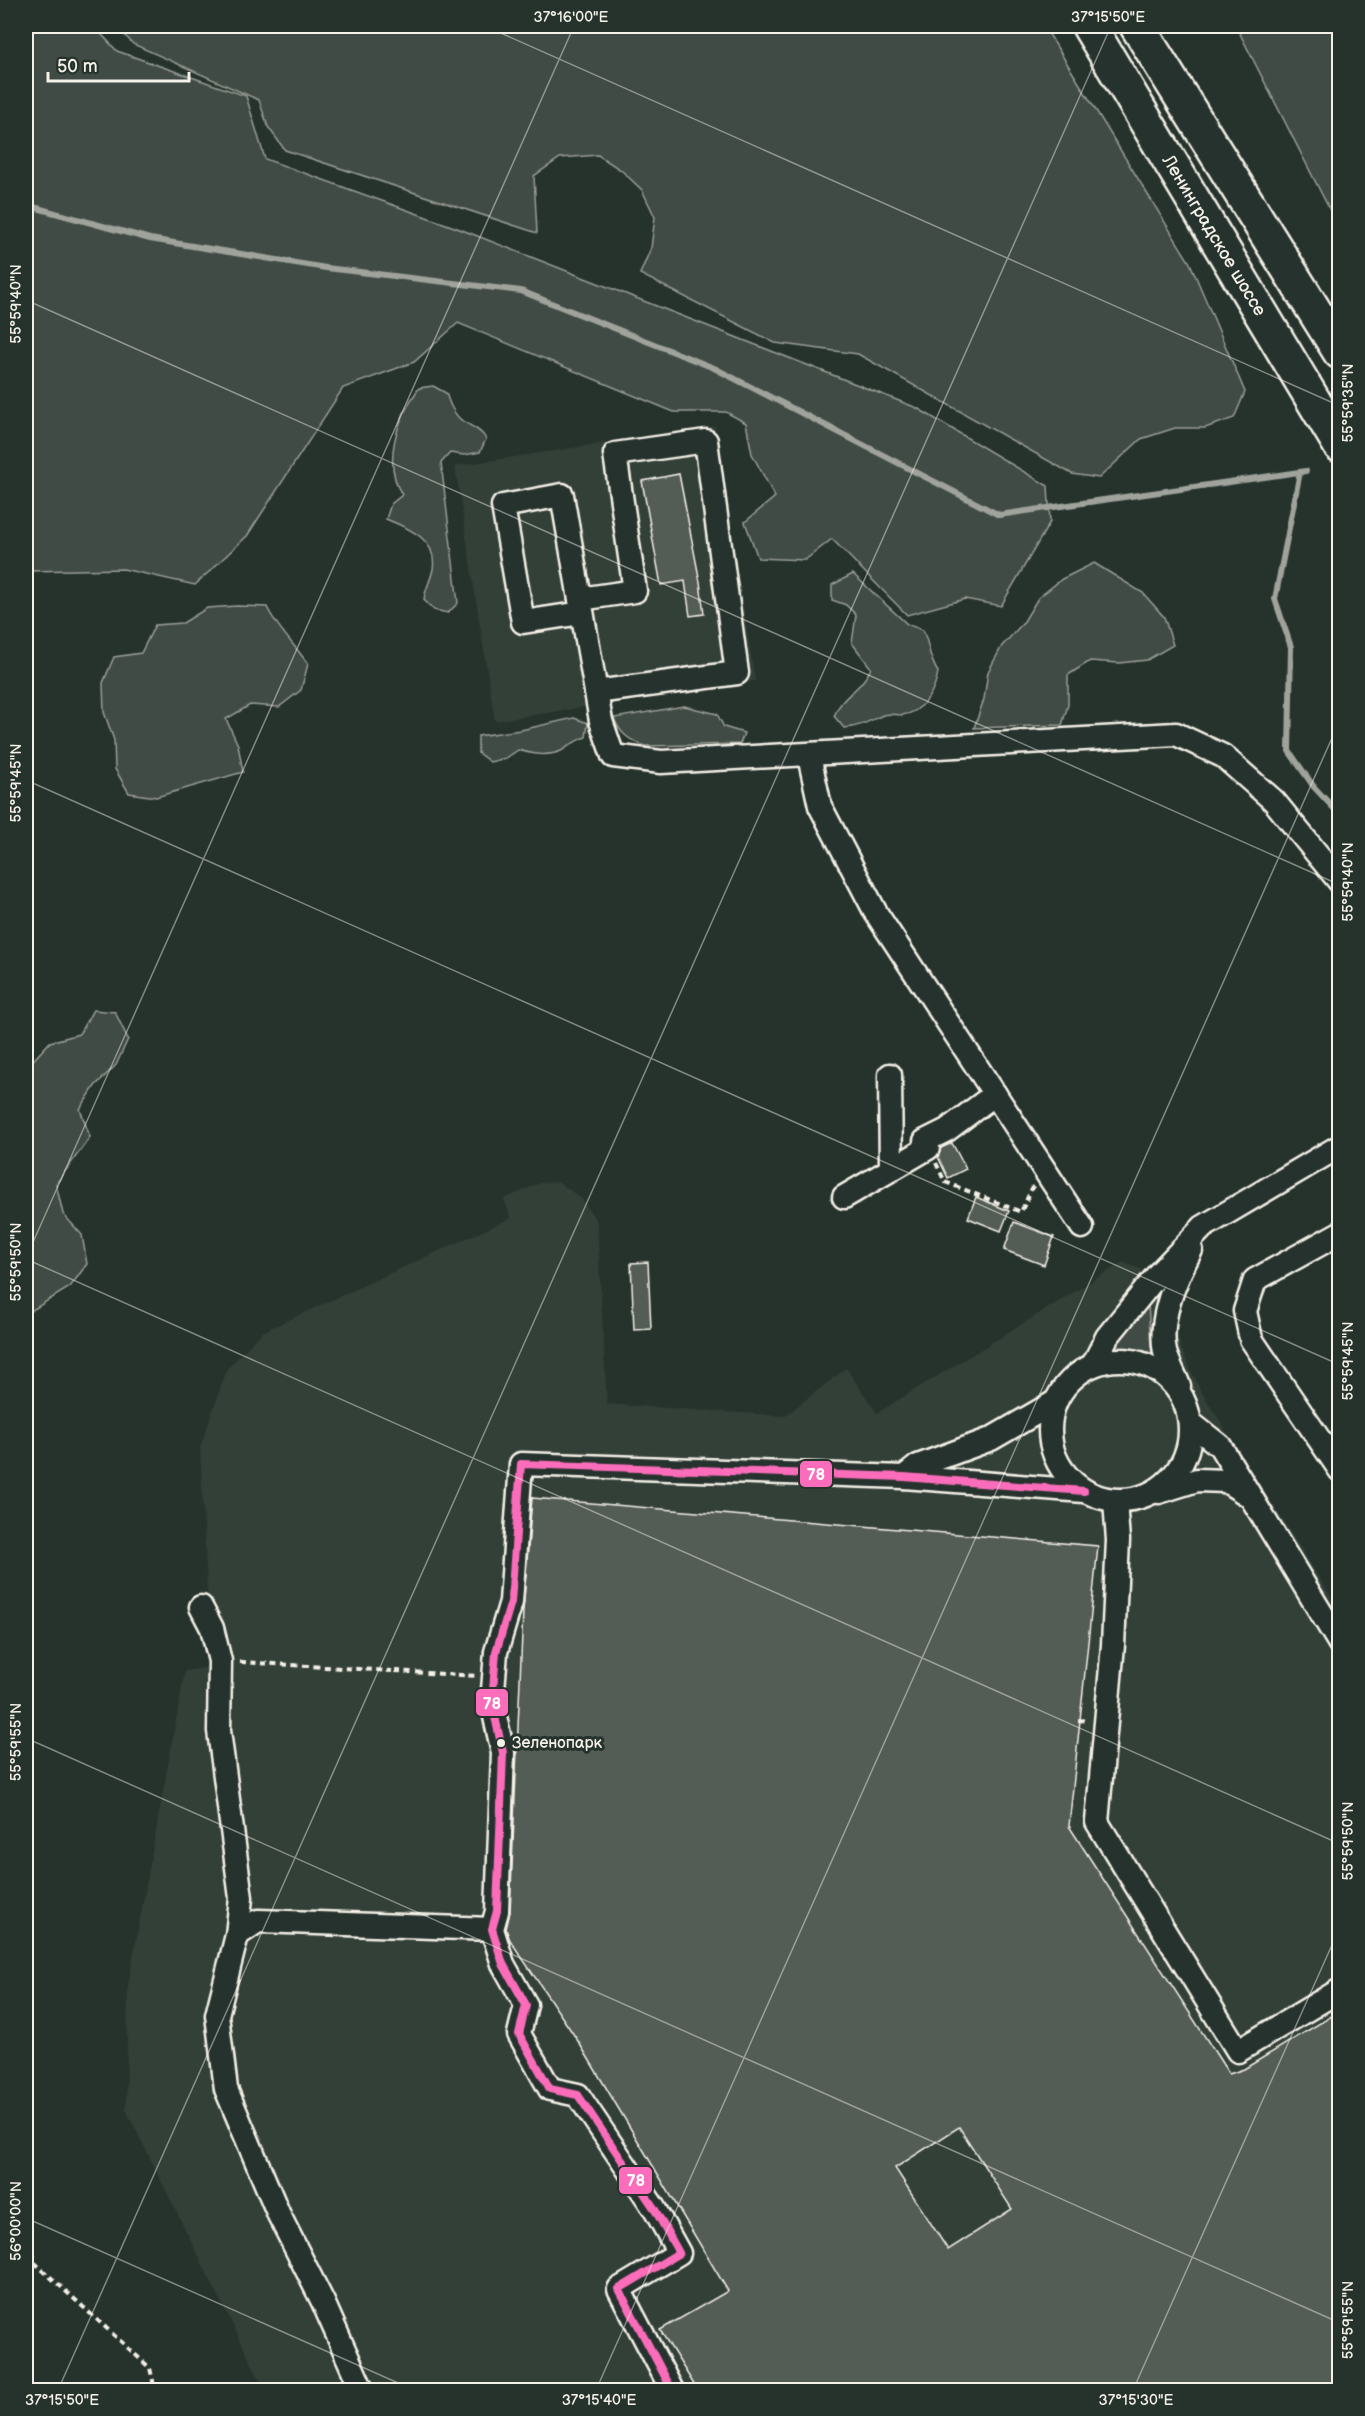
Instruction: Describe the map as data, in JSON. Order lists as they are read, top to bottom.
{
  "streets": {
    "highway": ["Ленинградское шоссе"]
  },
  "places": ["Зеленопарк"],
  "lines": ["transit line 78"],
  "scale_bar": "50 m",
  "coordinates": [
    "37°16'00\"E",
    "37°15'50\"E",
    "55°59'40\"N",
    "55°59'35\"N",
    "55°59'45\"N",
    "55°59'50\"N",
    "55°59'55\"N",
    "56°00'00\"N",
    "37°15'40\"E",
    "37°15'30\"E"
  ]
}
